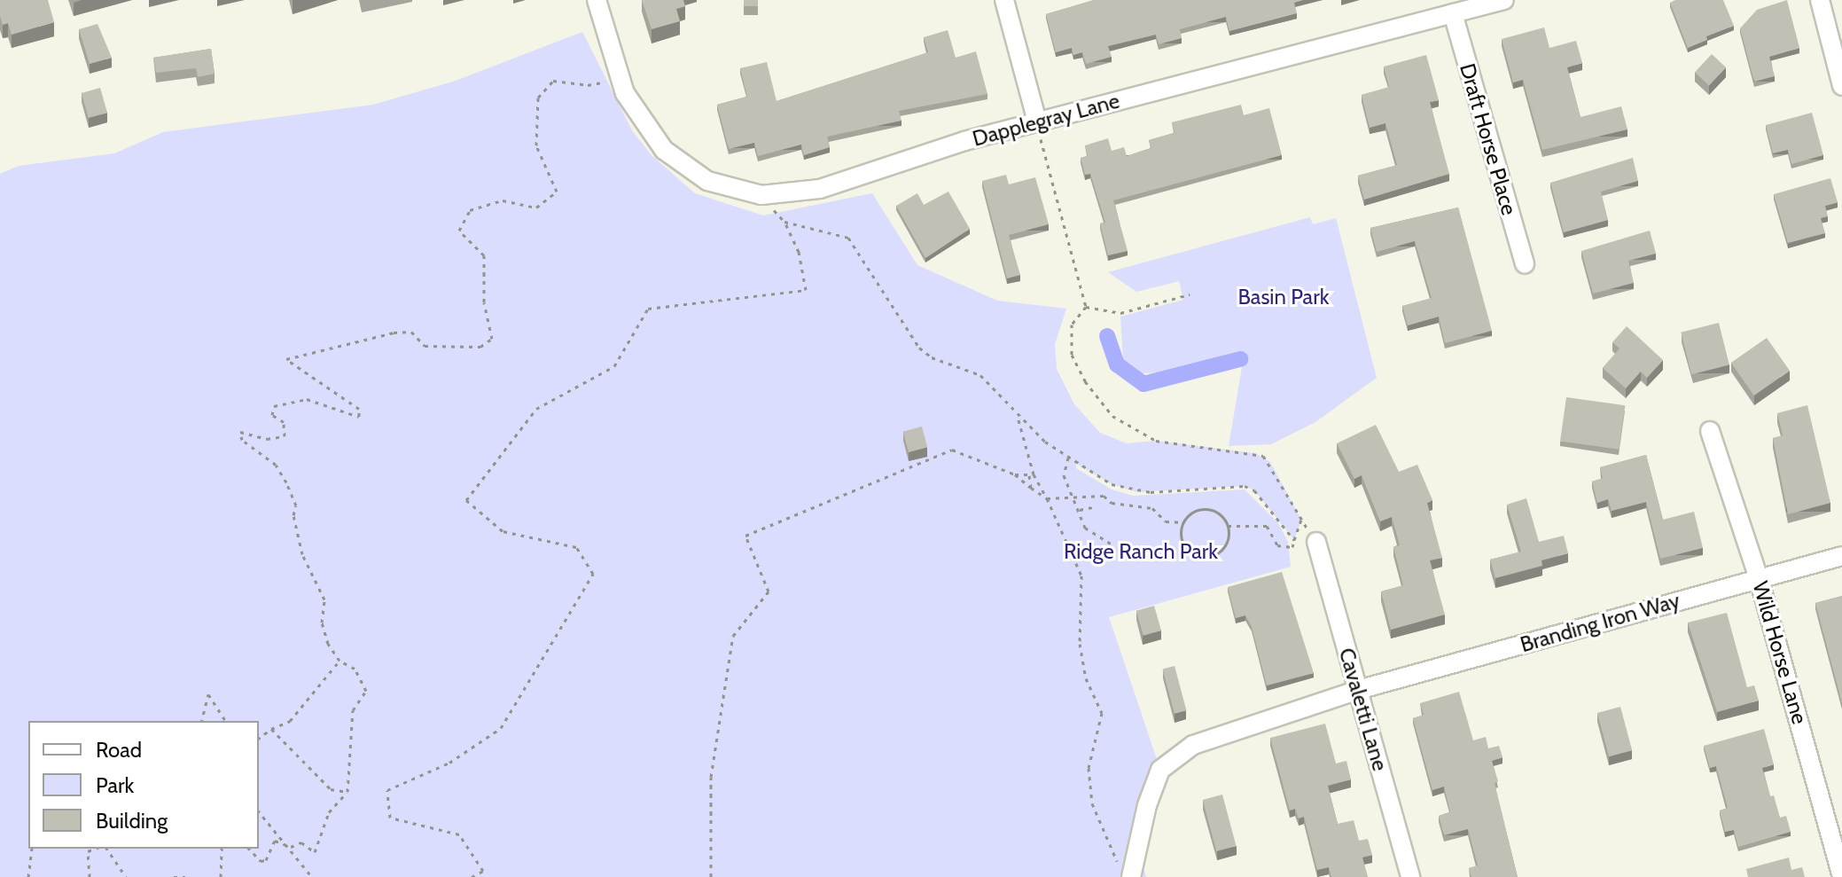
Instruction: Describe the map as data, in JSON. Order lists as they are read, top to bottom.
{
  "streets": {
    "street": [
      "Dapplegray Lane",
      "Draft Horse Place",
      "Branding Iron Way",
      "Wild Horse Lane",
      "Cavaletti Lane"
    ]
  },
  "crossings": [
    ["Dapplegray Lane", "Draft Horse Place"],
    ["Branding Iron Way", "Wild Horse Lane"],
    ["Branding Iron Way", "Cavaletti Lane"]
  ],
  "parks": ["Basin Park", "Ridge Ranch Park"],
  "legend": ["Road", "Park", "Building"]
}
